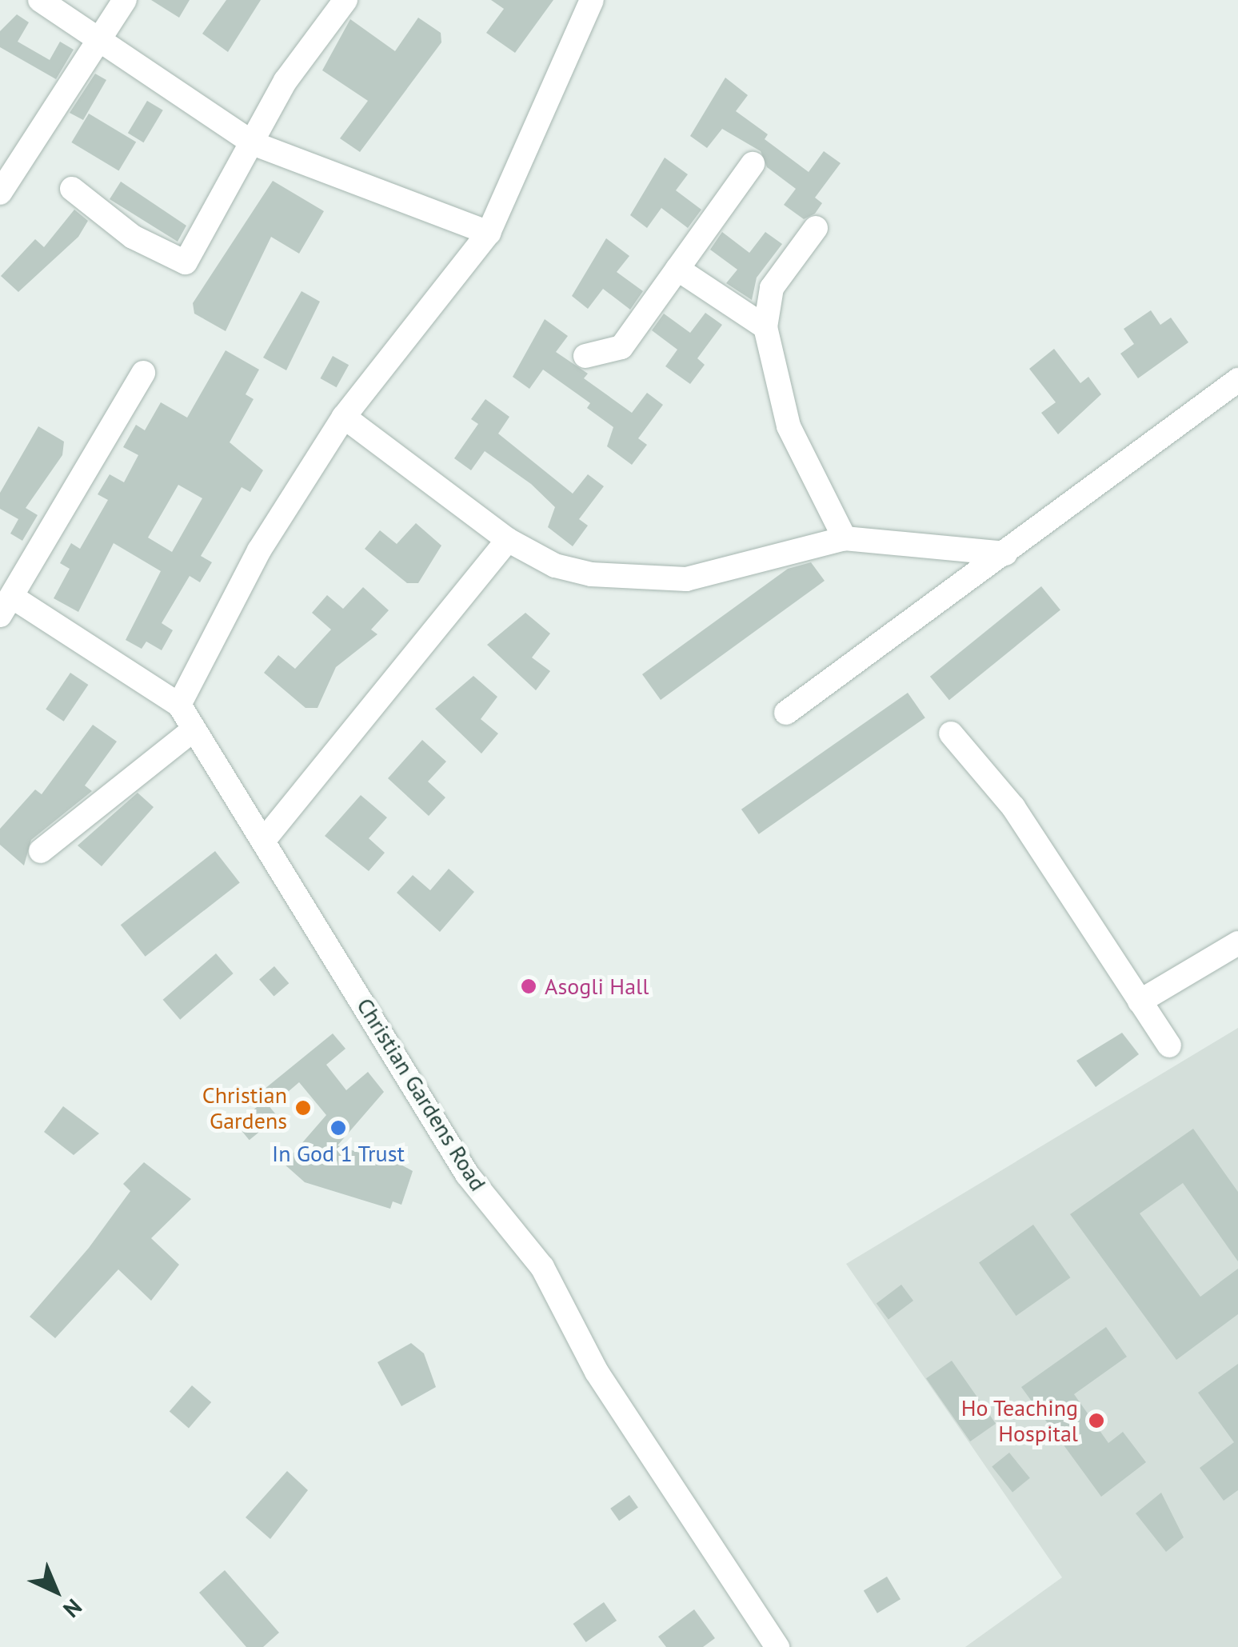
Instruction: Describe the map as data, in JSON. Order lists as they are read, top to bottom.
{
  "streets": {
    "street": ["Christian Gardens Road"]
  },
  "places": [
    "Asogli Hall",
    "Christian Gardens",
    "In God 1 Trust",
    "Ho Teaching Hospital"
  ],
  "north": "bottom right"
}
